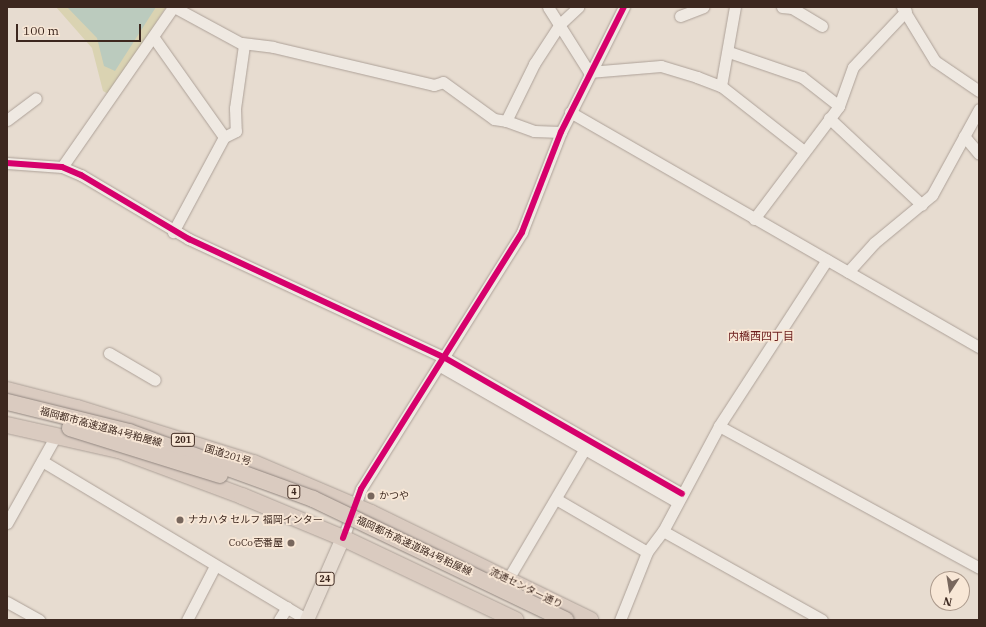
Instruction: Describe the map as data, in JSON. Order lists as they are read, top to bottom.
{
  "streets": {
    "highway": [
      "福岡都市高速道路4号粕屋線",
      "201",
      "国道201号",
      "4",
      "流通センター通り"
    ],
    "main road": ["24"]
  },
  "crossings": [
    ["国道201号", "流通センター通り"]
  ],
  "districts": ["内橋西四丁目"],
  "places": ["かつや", "ナカハタ セルフ 福岡インター", "CoCo壱番屋"],
  "scale_bar": "100 m",
  "north": "bottom"
}
